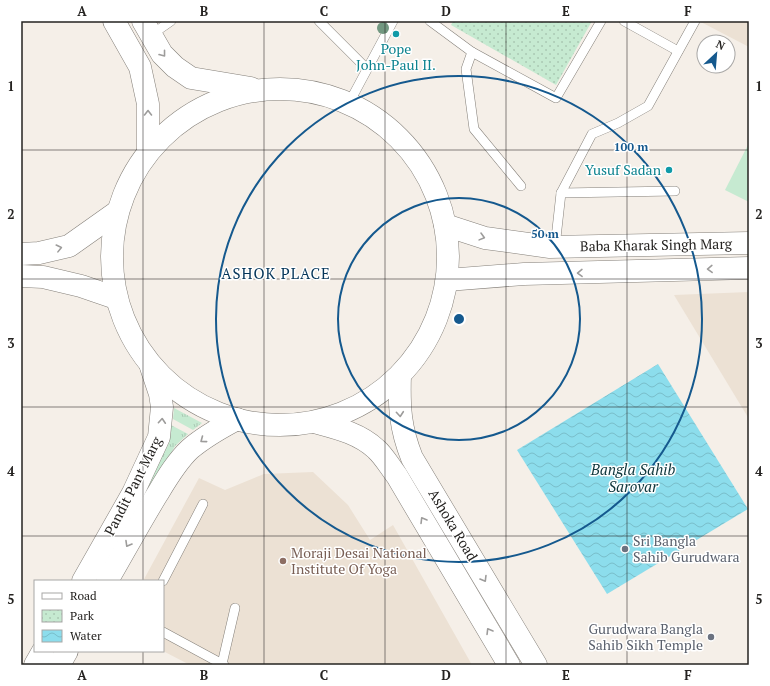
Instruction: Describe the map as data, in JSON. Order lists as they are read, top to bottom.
{
  "streets": {
    "main road": ["Baba Kharak Singh Marg", "Pandit Pant Marg", "Ashoka Road"]
  },
  "districts": ["ASHOK PLACE"],
  "water": ["Bangla Sahib Sarovar"],
  "places": [
    "Pope John-Paul II.",
    "Yusuf Sadan",
    "Sri Bangla Sahib Gurudwara",
    "Moraji Desai National Institute Of Yoga",
    "Gurudwara Bangla Sahib Sikh Temple"
  ],
  "legend": ["Road", "Park", "Water"],
  "north": "top right",
  "grid": {
    "columns": [
      "A",
      "B",
      "C",
      "D",
      "E",
      "F"
    ],
    "rows": [
      "1",
      "2",
      "3",
      "4",
      "5"
    ]
  },
  "rings": ["100 m", "50 m"]
}
